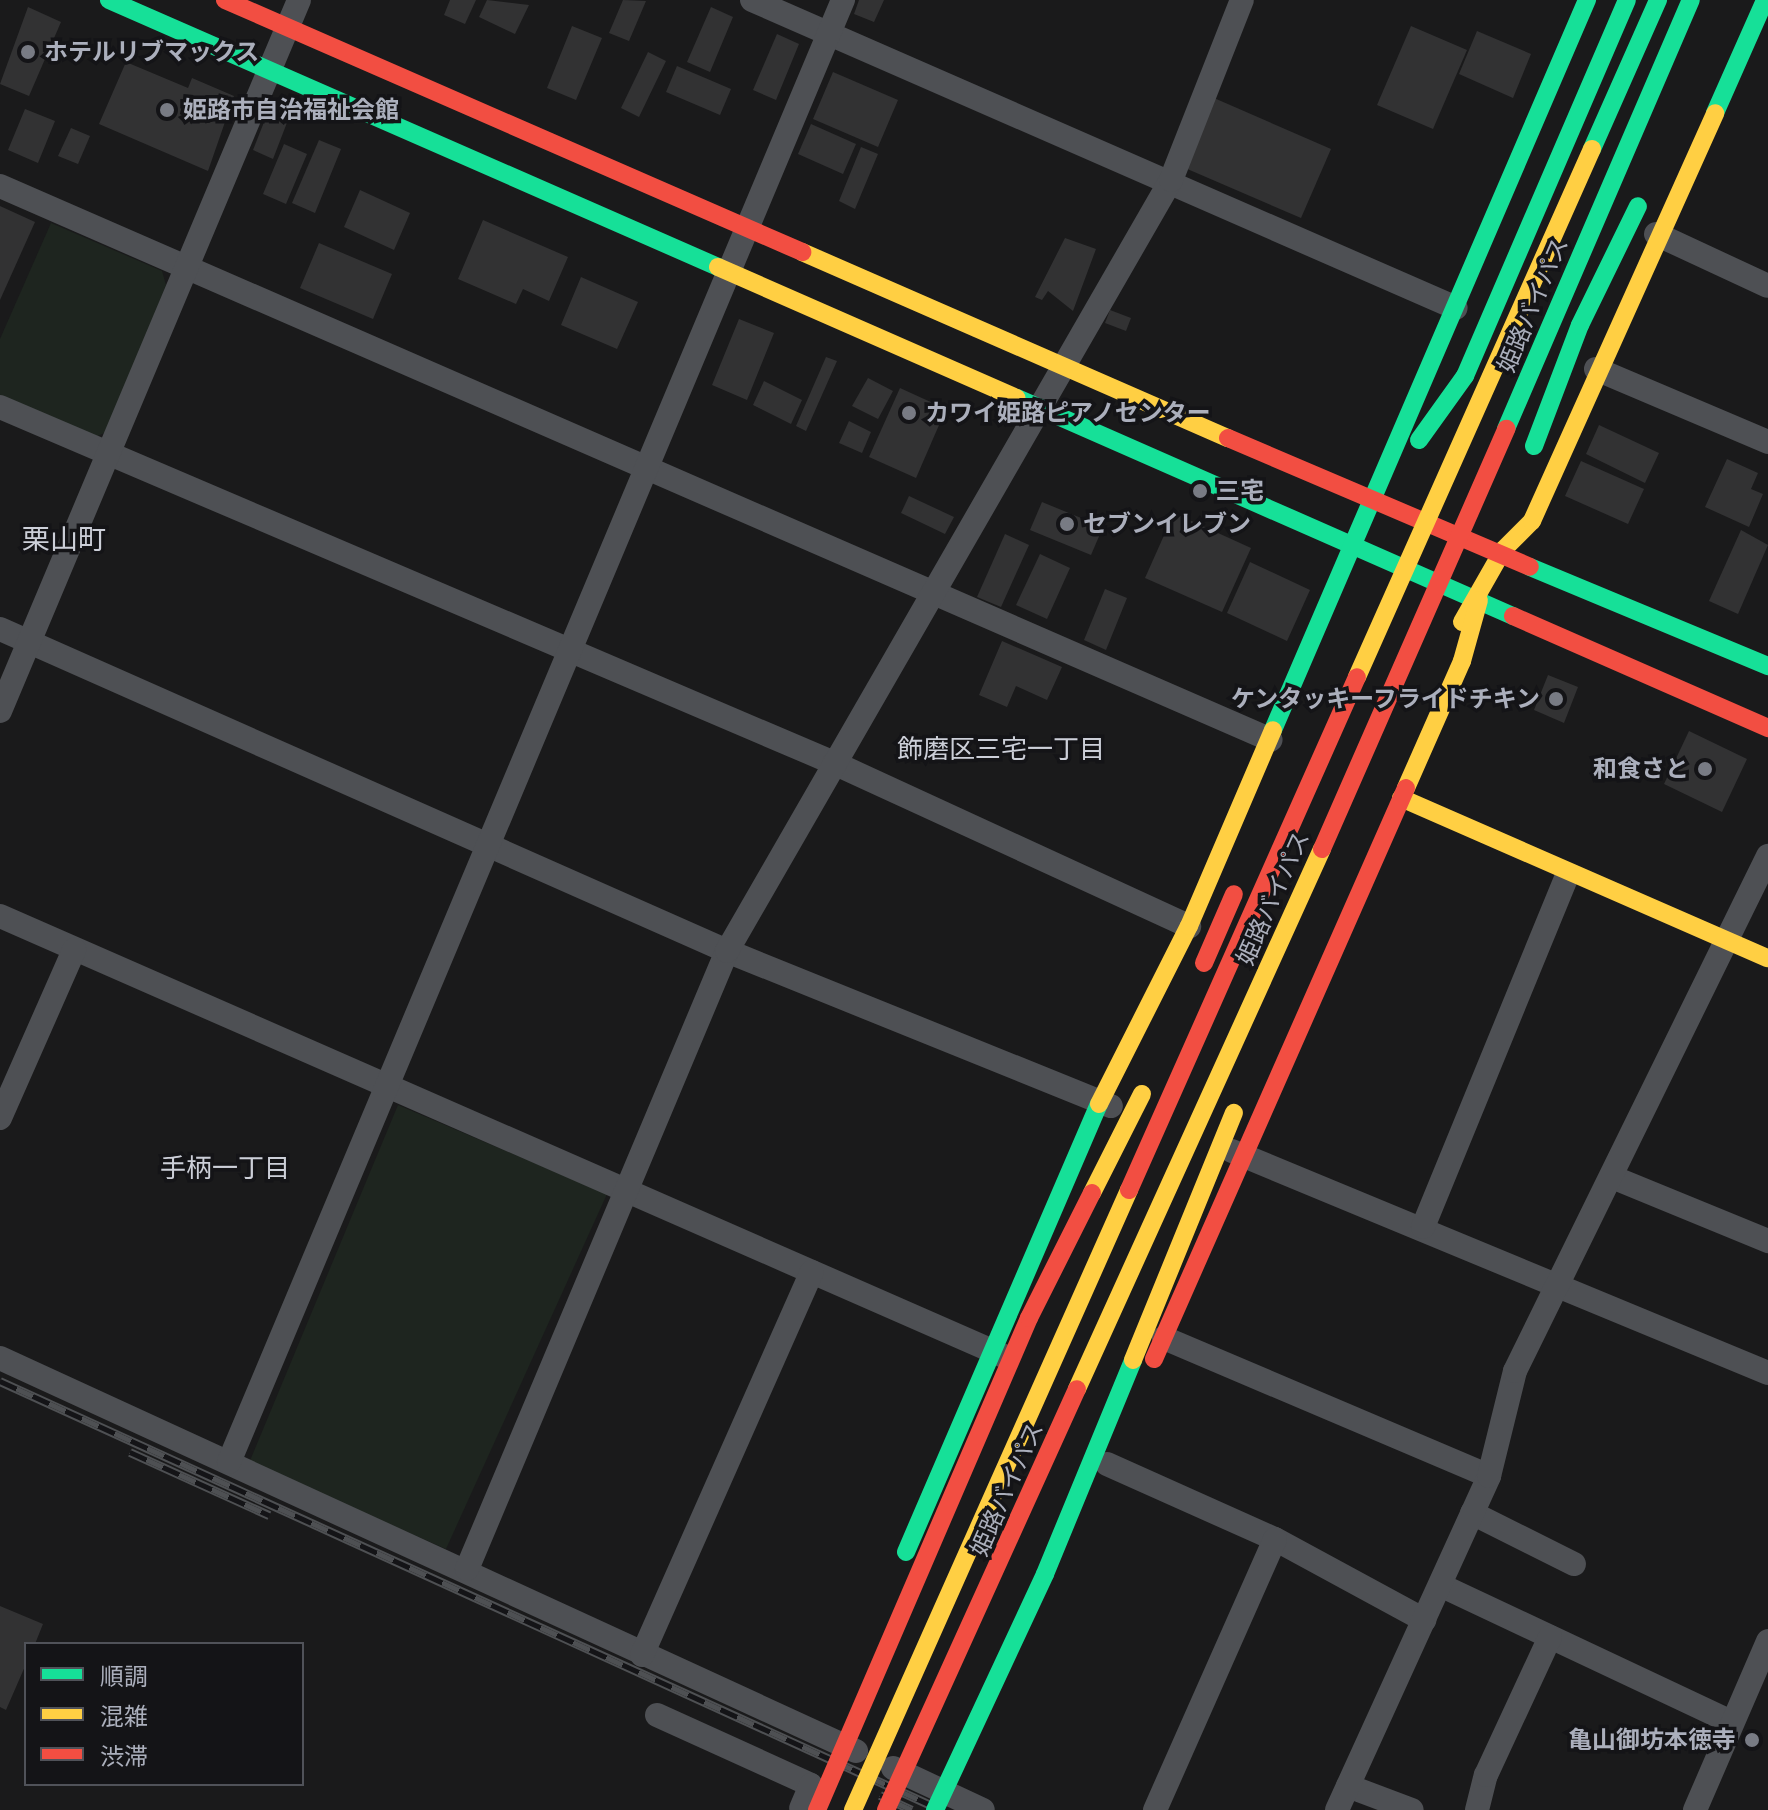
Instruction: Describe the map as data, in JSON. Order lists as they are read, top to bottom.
{
  "streets": {
    "main road": ["姫路バイパス"]
  },
  "districts": ["栗山町", "飾磨区三宅一丁目", "手柄一丁目"],
  "places": [
    "ホテルリブマックス",
    "姫路市自治福祉会館",
    "カワイ姫路ピアノセンター",
    "三宅",
    "セブンイレブン",
    "ケンタッキーフライドチキン",
    "和食さと",
    "亀山御坊本徳寺"
  ],
  "legend": ["順調", "混雑", "渋滞"]
}
